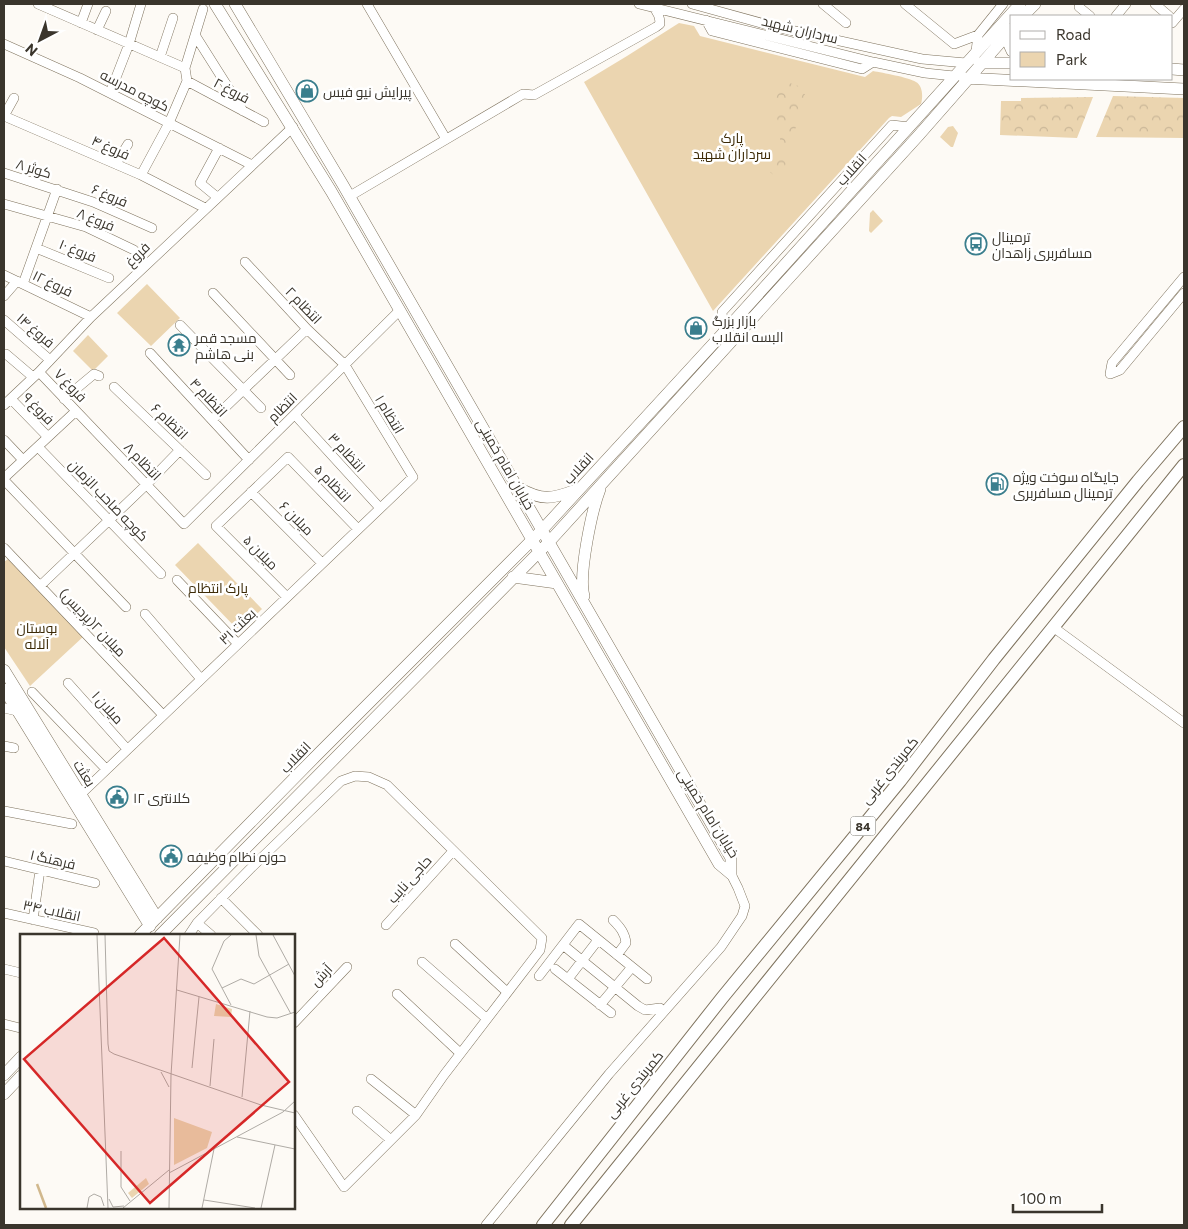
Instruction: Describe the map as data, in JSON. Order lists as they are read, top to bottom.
{
  "streets": {
    "highway": ["کمربندی غربی", "84"],
    "main road": ["انقلاب", "خیابان امام خمینی", "بعثت"],
    "street": [
      "سرداران شهید",
      "کوچه مدرسه",
      "فروغ ۲",
      "فروغ ۴",
      "کوثر ۸",
      "فروغ ۶",
      "فروغ ۸",
      "فروغ ۱۰",
      "فروغ",
      "فروغ ۱۲",
      "انتظام ۲",
      "فروغ ۱۴",
      "فروغ ۷",
      "انتظام ۴",
      "انتظام",
      "فروغ ۹",
      "انتظام ۱",
      "انتظام ۶",
      "انتظام ۳",
      "انتظام ۸",
      "انتظام ۵",
      "کوچه صاحب الزمان",
      "میلان ۶",
      "میلان ۵",
      "میلان ۲(پردیس)",
      "بعثت ۳۱",
      "میلان ۱",
      "فرهنگ ۱",
      "حاجی نایب",
      "انقلاب ۳۴",
      "آرش"
    ]
  },
  "crossings": [
    ["سرداران شهید", "انقلاب"],
    ["کوچه مدرسه", "فروغ"],
    ["فروغ ۴", "فروغ"],
    ["کوثر ۸", "فروغ ۶"],
    ["انقلاب", "خیابان امام خمینی"],
    ["انقلاب", "بعثت"],
    ["فروغ", "فروغ ۱۲"],
    ["فروغ", "فروغ ۱۴"],
    ["فروغ", "فروغ ۷"],
    ["فروغ", "فروغ ۹"],
    ["فروغ", "خیابان امام خمینی"],
    ["انتظام ۲", "انتظام"],
    ["انتظام ۲", "انتظام ۱"],
    ["فروغ ۷", "انتظام ۸"],
    ["انتظام ۴", "انتظام"],
    ["انتظام", "انتظام ۱"],
    ["انتظام", "انتظام ۳"],
    ["انتظام", "انتظام ۸"],
    ["انتظام", "خیابان امام خمینی"],
    ["انتظام ۱", "بعثت ۳۱"],
    ["انتظام ۳", "بعثت ۳۱"],
    ["انتظام ۵", "میلان ۶"],
    ["انتظام ۵", "میلان ۵"],
    ["انتظام ۵", "بعثت ۳۱"],
    ["میلان ۶", "میلان ۵"],
    ["میلان ۶", "بعثت ۳۱"],
    ["میلان ۵", "بعثت ۳۱"],
    ["میلان ۲(پردیس)", "بعثت ۳۱"],
    ["بعثت ۳۱", "میلان ۱"],
    ["بعثت ۳۱", "بعثت"]
  ],
  "parks": ["پارک سرداران شهید", "پارک انتظام", "بوستان آلاله"],
  "places": {
    "shop": ["پیرایش نیو فیس", "بازار بزرگ البسه انقلاب"],
    "bus stop": ["ترمینال مسافربری زاهدان"],
    "temple": ["مسجد قمر بنی هاشم"],
    "fuel station": ["جایگاه سوخت ویژه ترمینال مسافربری"],
    "public building": ["کلانتری ۱۲", "حوزه نظام وظیفه"]
  },
  "legend": ["Road", "Park"],
  "scale_bar": "100 m",
  "north": "bottom left"
}
